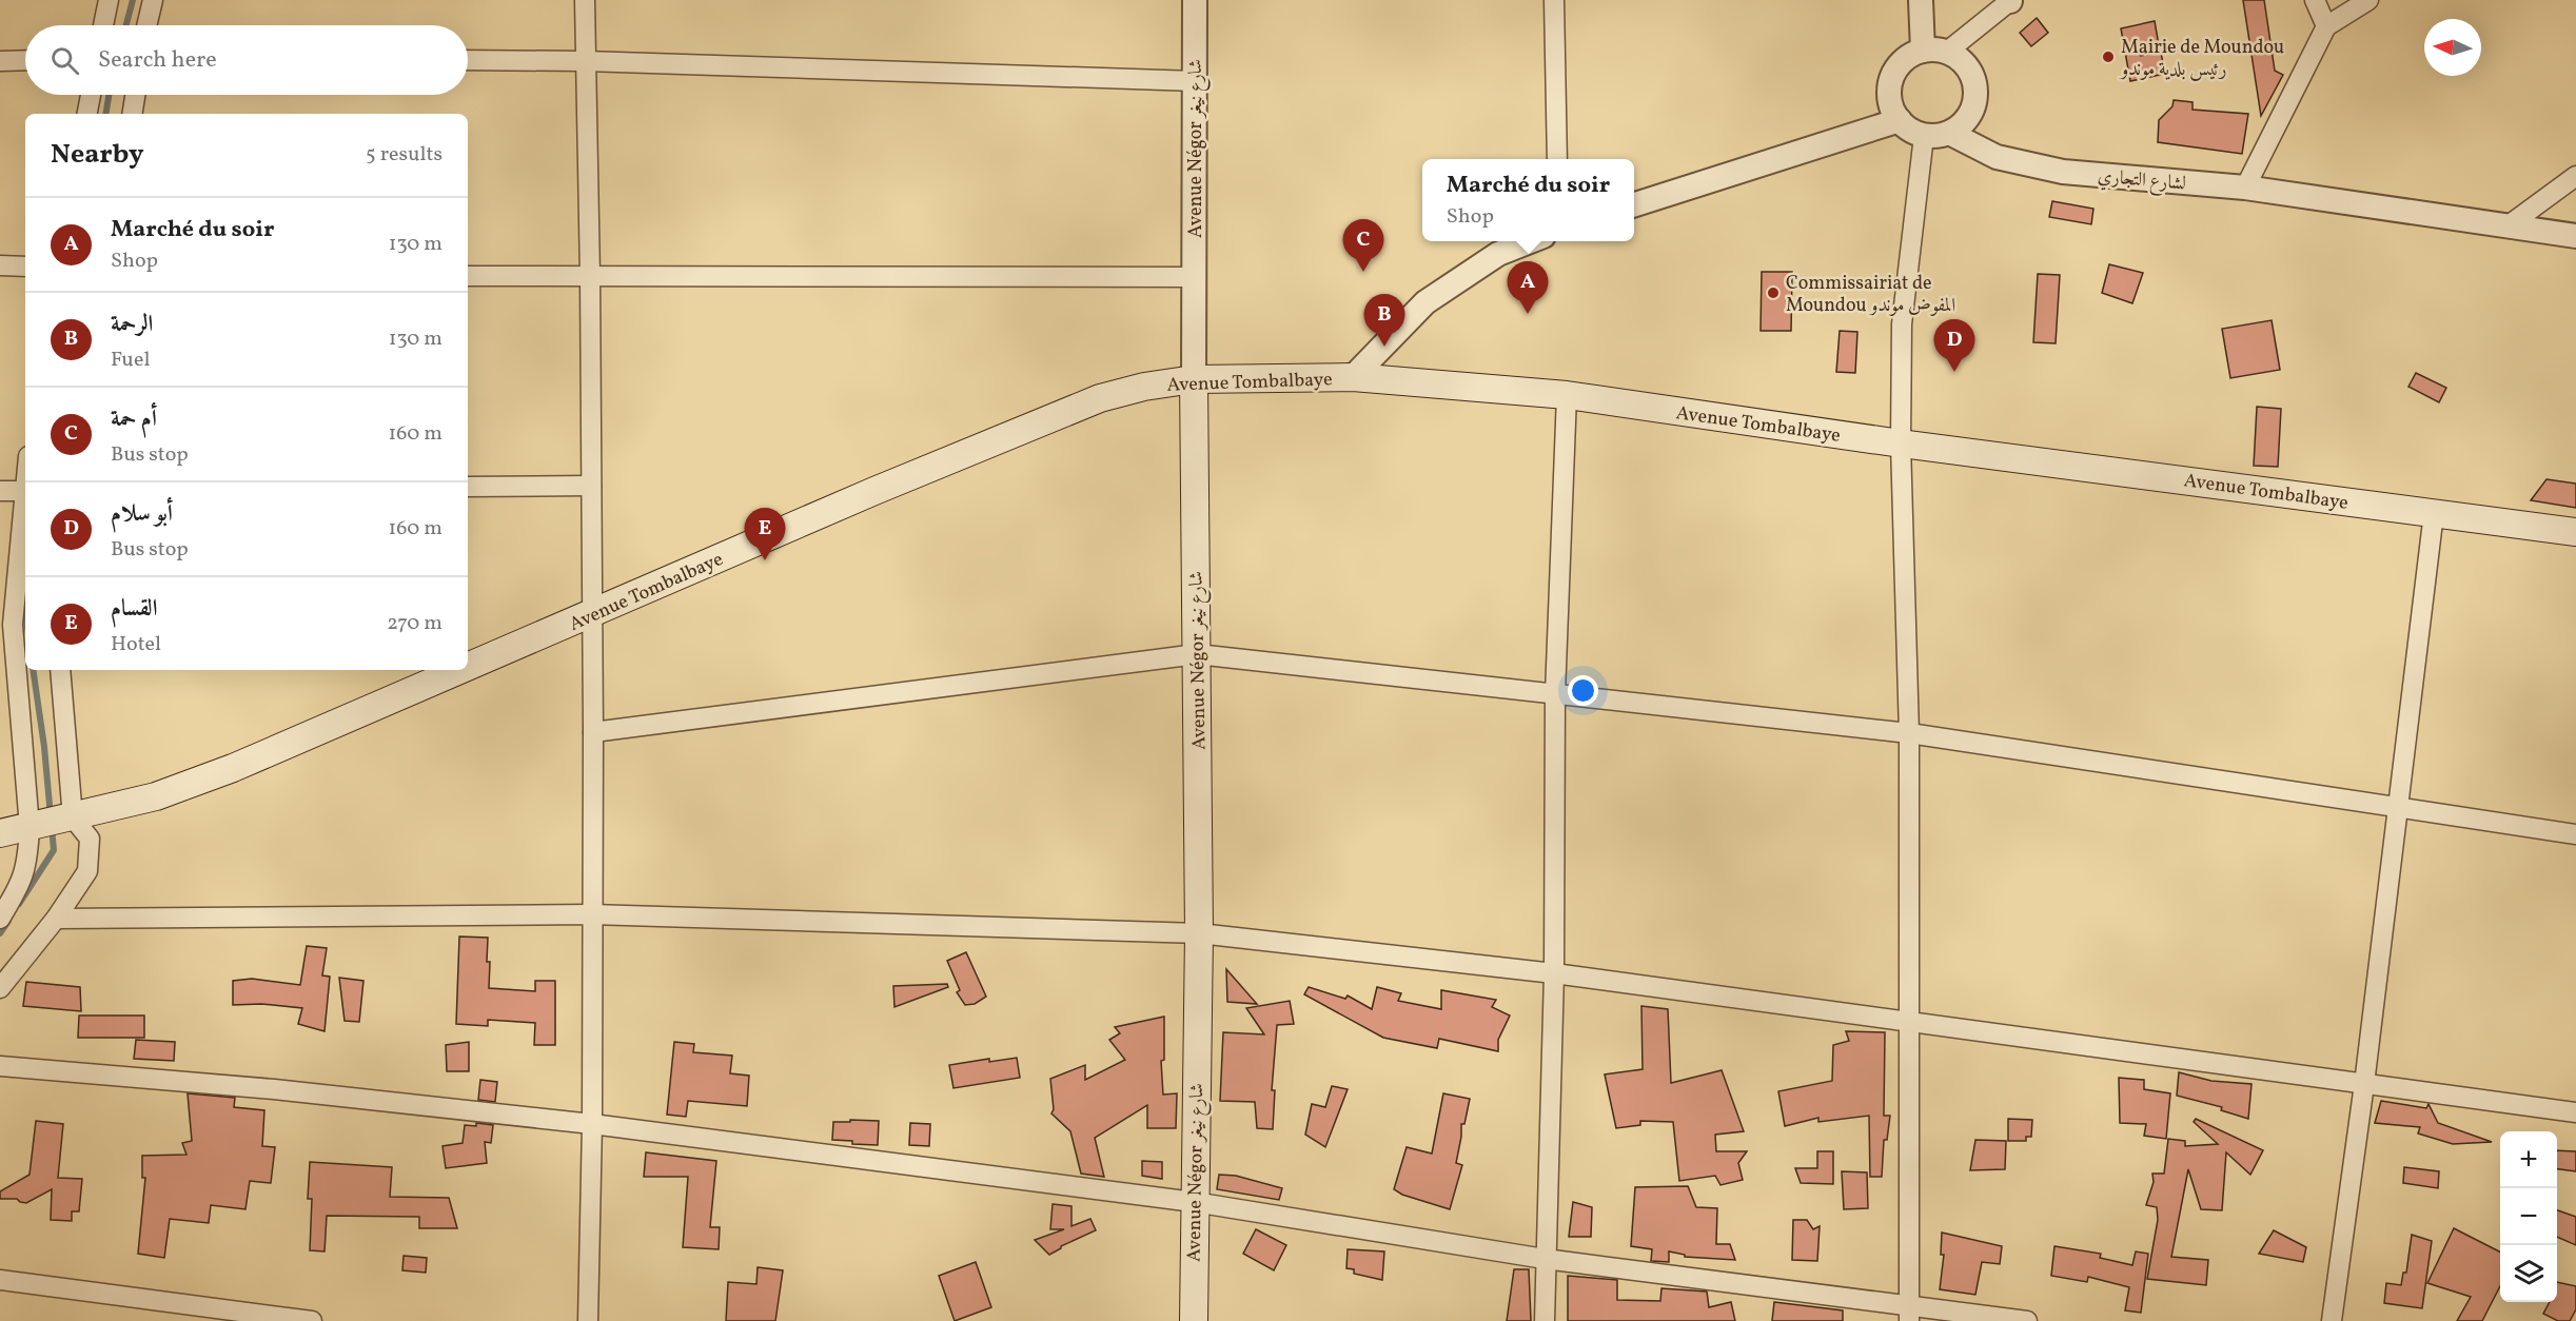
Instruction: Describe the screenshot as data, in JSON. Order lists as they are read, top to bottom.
{
  "streets": {
    "main road": ["Avenue Négor شارع نيغر", "Avenue Tombalbaye"],
    "street": ["لشارع التجاري"]
  },
  "crossings": [
    ["Avenue Négor شارع نيغر", "Avenue Tombalbaye"]
  ],
  "places": ["Mairie de Moundou رئيس بلدية موندو", "Commissairiat de Moundou المفوض موندو"],
  "north": "left",
  "page": {
    "search": "Search here",
    "heading": ["Nearby", "5 results"],
    "popup": ["Marché du soir", "Shop"],
    "list": [
      {
        "mark": "A",
        "name": "Marché du soir",
        "note": "Shop",
        "value": "130 m"
      },
      {
        "mark": "B",
        "name": "الرحمة",
        "note": "Fuel",
        "value": "130 m"
      },
      {
        "mark": "C",
        "name": "أم حمة",
        "note": "Bus stop",
        "value": "160 m"
      },
      {
        "mark": "D",
        "name": "أبو سلام",
        "note": "Bus stop",
        "value": "160 m"
      },
      {
        "mark": "E",
        "name": "القسام",
        "note": "Hotel",
        "value": "270 m"
      }
    ],
    "pins": [
      "C",
      "A",
      "B",
      "D",
      "E"
    ],
    "map_buttons": ["+", "−"]
  }
}
